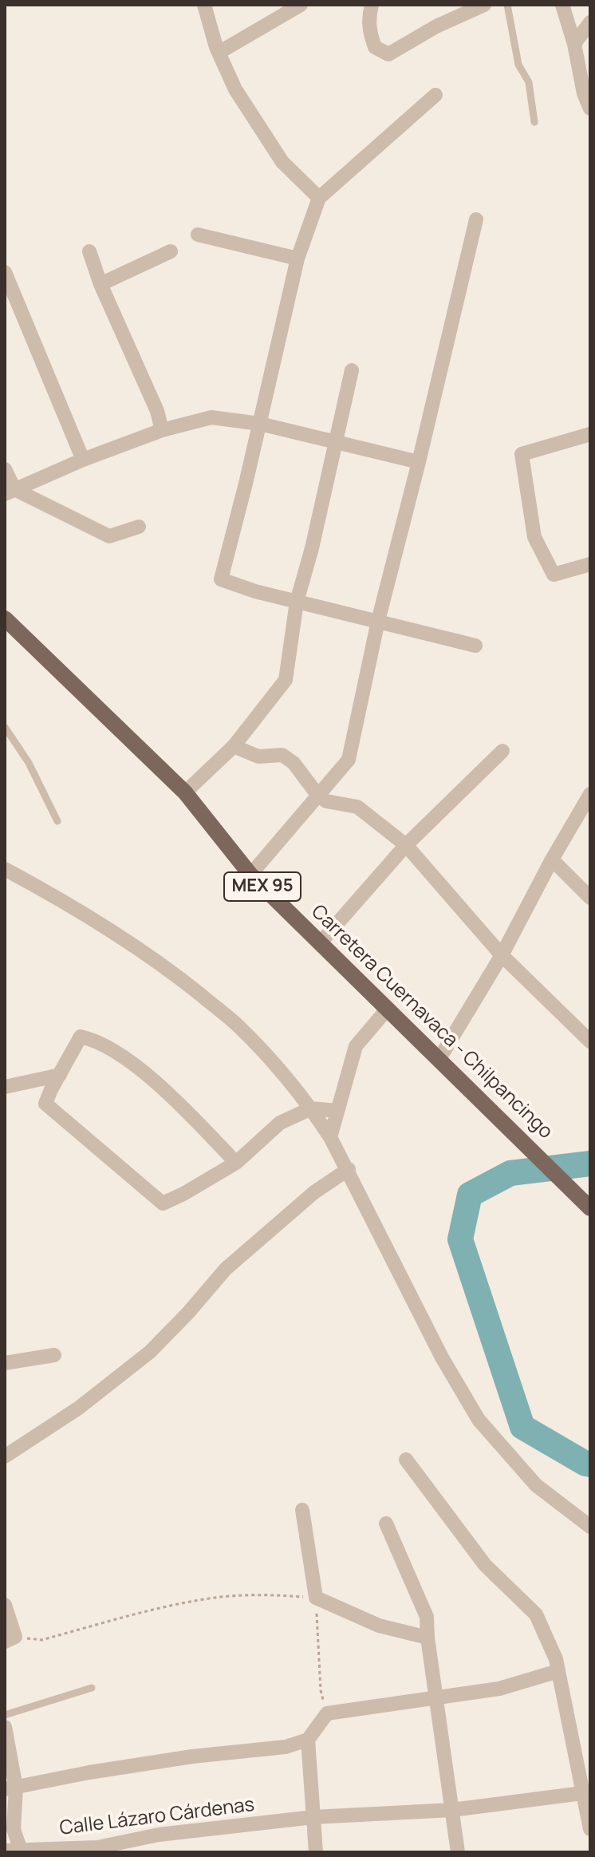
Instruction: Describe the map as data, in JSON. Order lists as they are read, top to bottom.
{
  "streets": {
    "main road": ["MEX 95", "Carretera Cuernavaca - Chilpancingo"],
    "street": ["Calle Lázaro Cárdenas"]
  }
}
